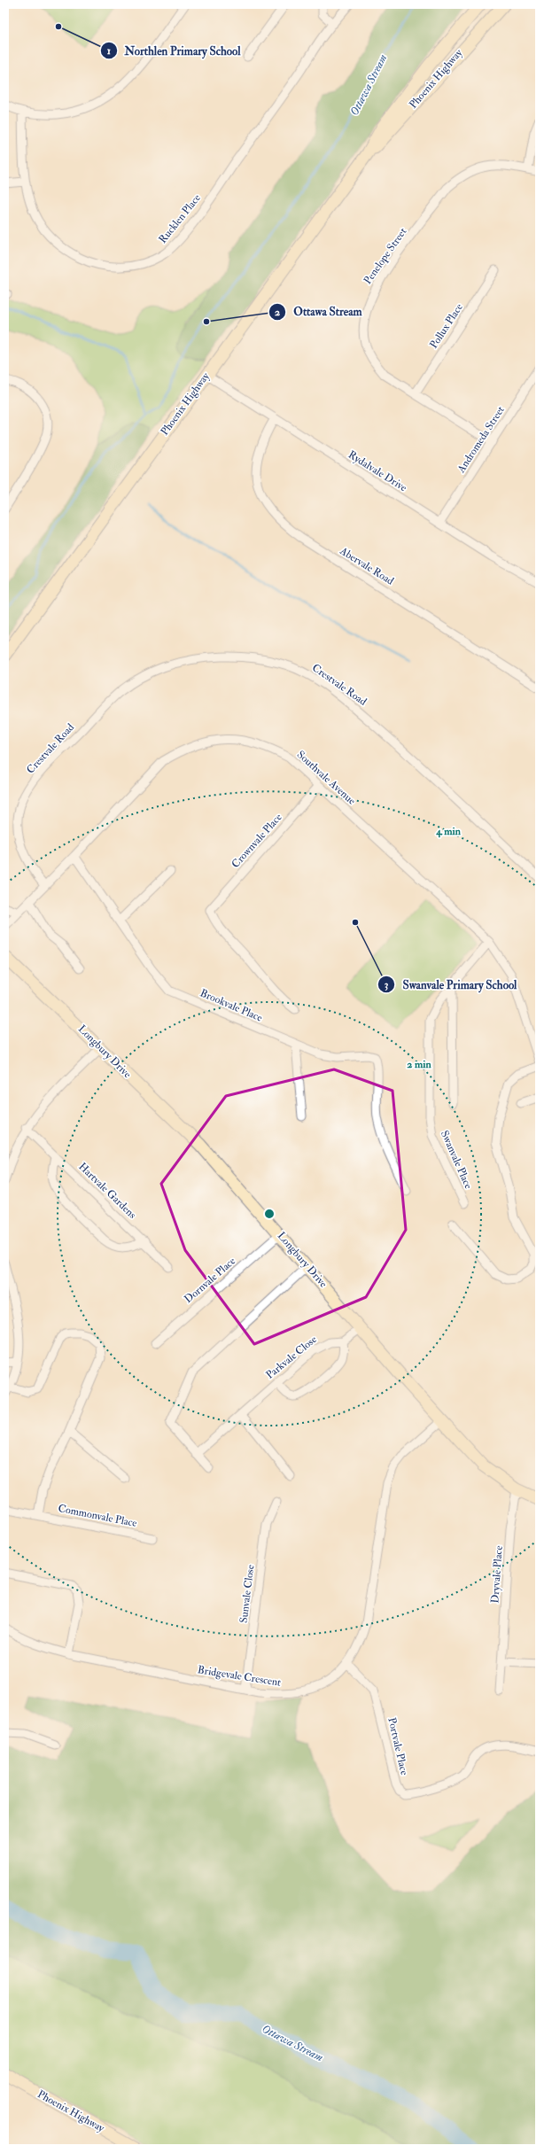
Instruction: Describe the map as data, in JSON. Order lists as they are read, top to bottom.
{
  "streets": {
    "main road": ["Phoenix Highway", "Longbury Drive"],
    "street": [
      "Rucklen Place",
      "Penelope Street",
      "Pollux Place",
      "Andromeda Street",
      "Rydalvale Drive",
      "Abervale Road",
      "Crestvale Road",
      "Southvale Avenue",
      "Crownvale Place",
      "Brookvale Place",
      "Swanvale Place",
      "Hartvale Gardens",
      "Dornvale Place",
      "Parkvale Close",
      "Commonvale Place",
      "Dryvale Place",
      "Sunvale Close",
      "Bridgevale Crescent",
      "Portvale Place"
    ]
  },
  "crossings": [
    ["Phoenix Highway", "Rydalvale Drive"],
    ["Penelope Street", "Pollux Place"],
    ["Penelope Street", "Andromeda Street"],
    ["Andromeda Street", "Rydalvale Drive"],
    ["Rydalvale Drive", "Abervale Road"],
    ["Crestvale Road", "Southvale Avenue"],
    ["Southvale Avenue", "Crownvale Place"],
    ["Southvale Avenue", "Brookvale Place"],
    ["Southvale Avenue", "Swanvale Place"],
    ["Longbury Drive", "Dornvale Place"],
    ["Longbury Drive", "Parkvale Close"],
    ["Longbury Drive", "Dryvale Place"],
    ["Longbury Drive", "Bridgevale Crescent"],
    ["Sunvale Close", "Bridgevale Crescent"],
    ["Bridgevale Crescent", "Portvale Place"]
  ],
  "water": ["Ottawa Stream"],
  "places": ["Northlen Primary School", "Ottawa Stream", "Swanvale Primary School"],
  "rings": ["4 min", "2 min"]
}
